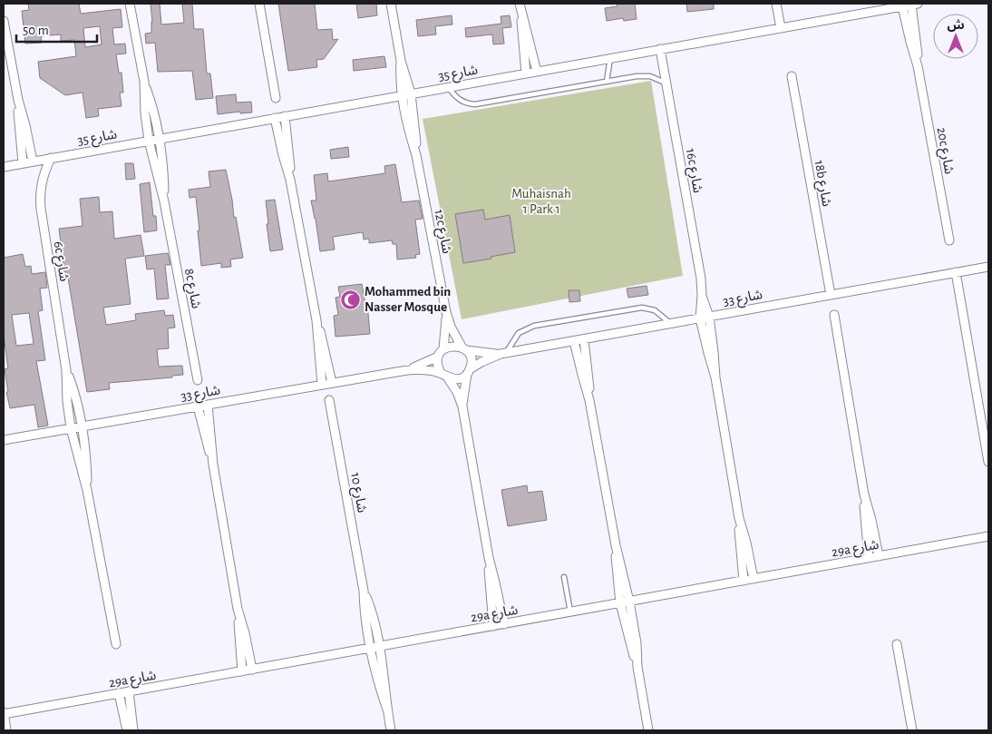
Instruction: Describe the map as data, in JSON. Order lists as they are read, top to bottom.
{
  "streets": {
    "street": [
      "شارع 35",
      "20c شارع",
      "16c شارع",
      "18b شارع",
      "12c شارع",
      "6c شارع",
      "8c شارع",
      "شارع 33",
      "شارع 10",
      "29a شارع"
    ]
  },
  "crossings": [
    ["شارع 35", "20c شارع"],
    ["شارع 35", "16c شارع"],
    ["شارع 35", "12c شارع"],
    ["شارع 35", "6c شارع"],
    ["شارع 35", "8c شارع"],
    ["16c شارع", "شارع 33"],
    ["16c شارع", "29a شارع"],
    ["18b شارع", "شارع 33"],
    ["12c شارع", "شارع 33"],
    ["6c شارع", "شارع 33"],
    ["شارع 10", "29a شارع"]
  ],
  "parks": ["Muhaisnah 1 Park 1"],
  "places": {
    "mosque": ["Mohammed bin Nasser Mosque"]
  },
  "scale_bar": "50 m",
  "north": "top"
}
